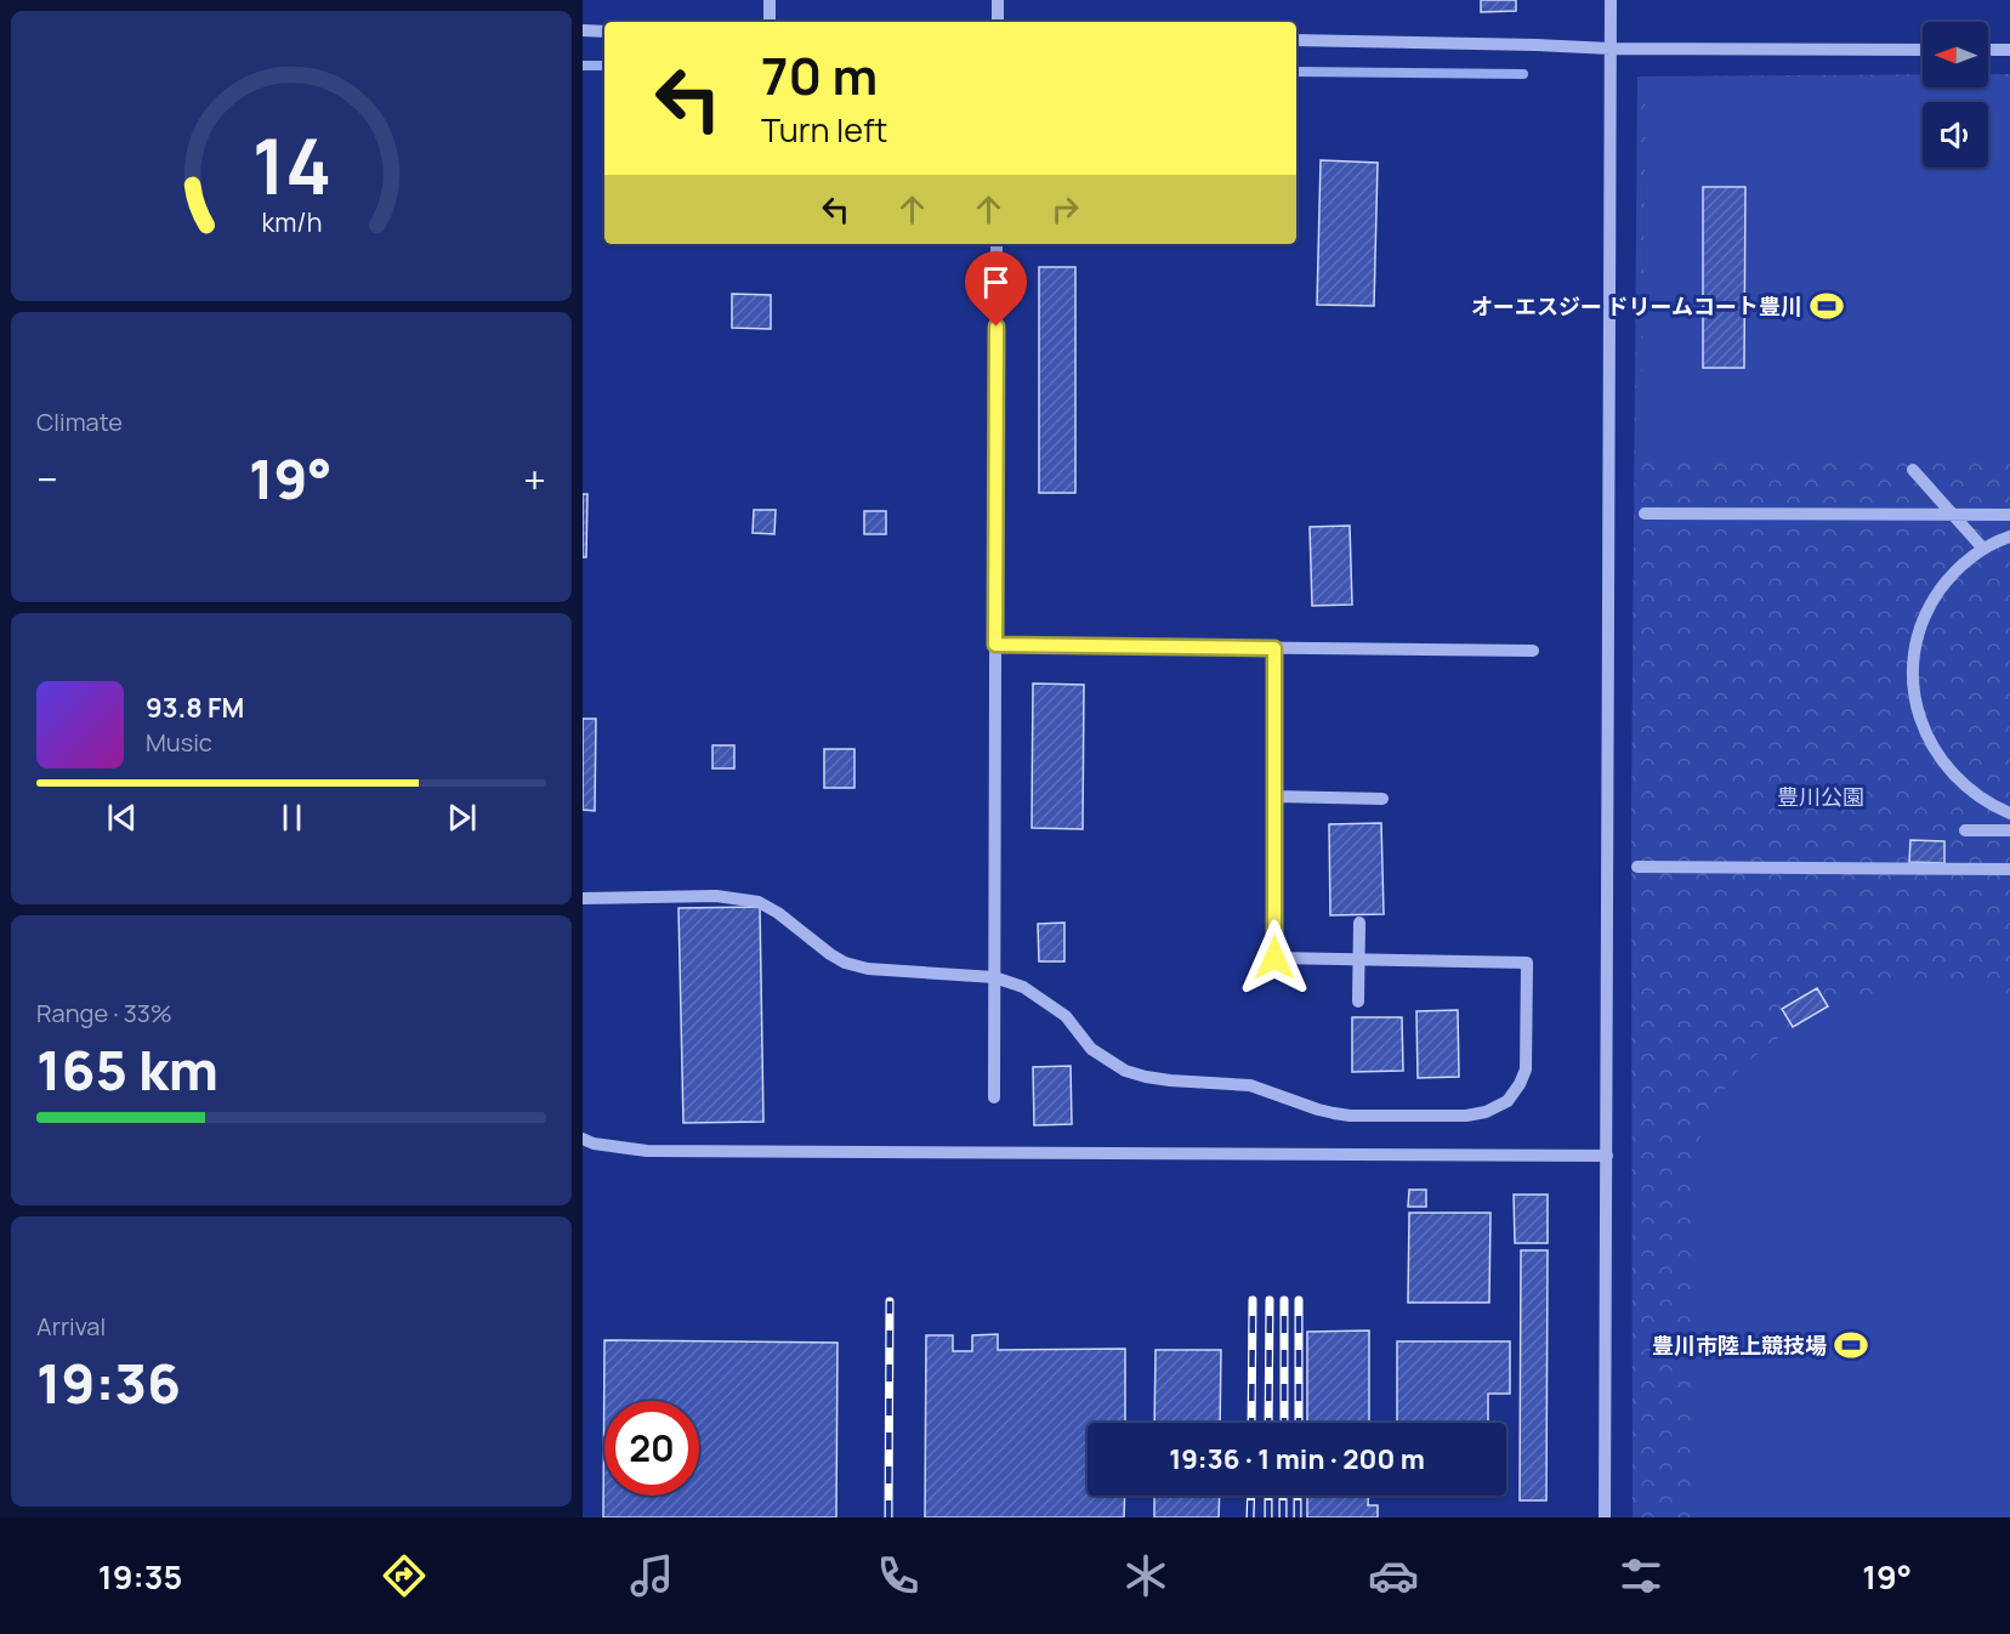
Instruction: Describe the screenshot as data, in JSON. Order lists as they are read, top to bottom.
{
  "parks": ["豊川公園"],
  "places": {
    "sports": ["オーエスジー ドリームコート豊川", "豊川市陸上競技場"]
  },
  "north": "left",
  "page": {
    "turn": ["70 m", "Turn left"],
    "tile": [
      "Climate",
      ["Range · 33%", "165 km"],
      ["Arrival", "19:36"]
    ],
    "heat": ["−", "19°", "+"],
    "song": ["93.8 FM", "Music"],
    "limit": "20",
    "trip": "19:36 · 1 min · 200 m",
    "tabs": ["19:35", "19°"],
    "gauge": ["14", "km/h"]
  }
}
